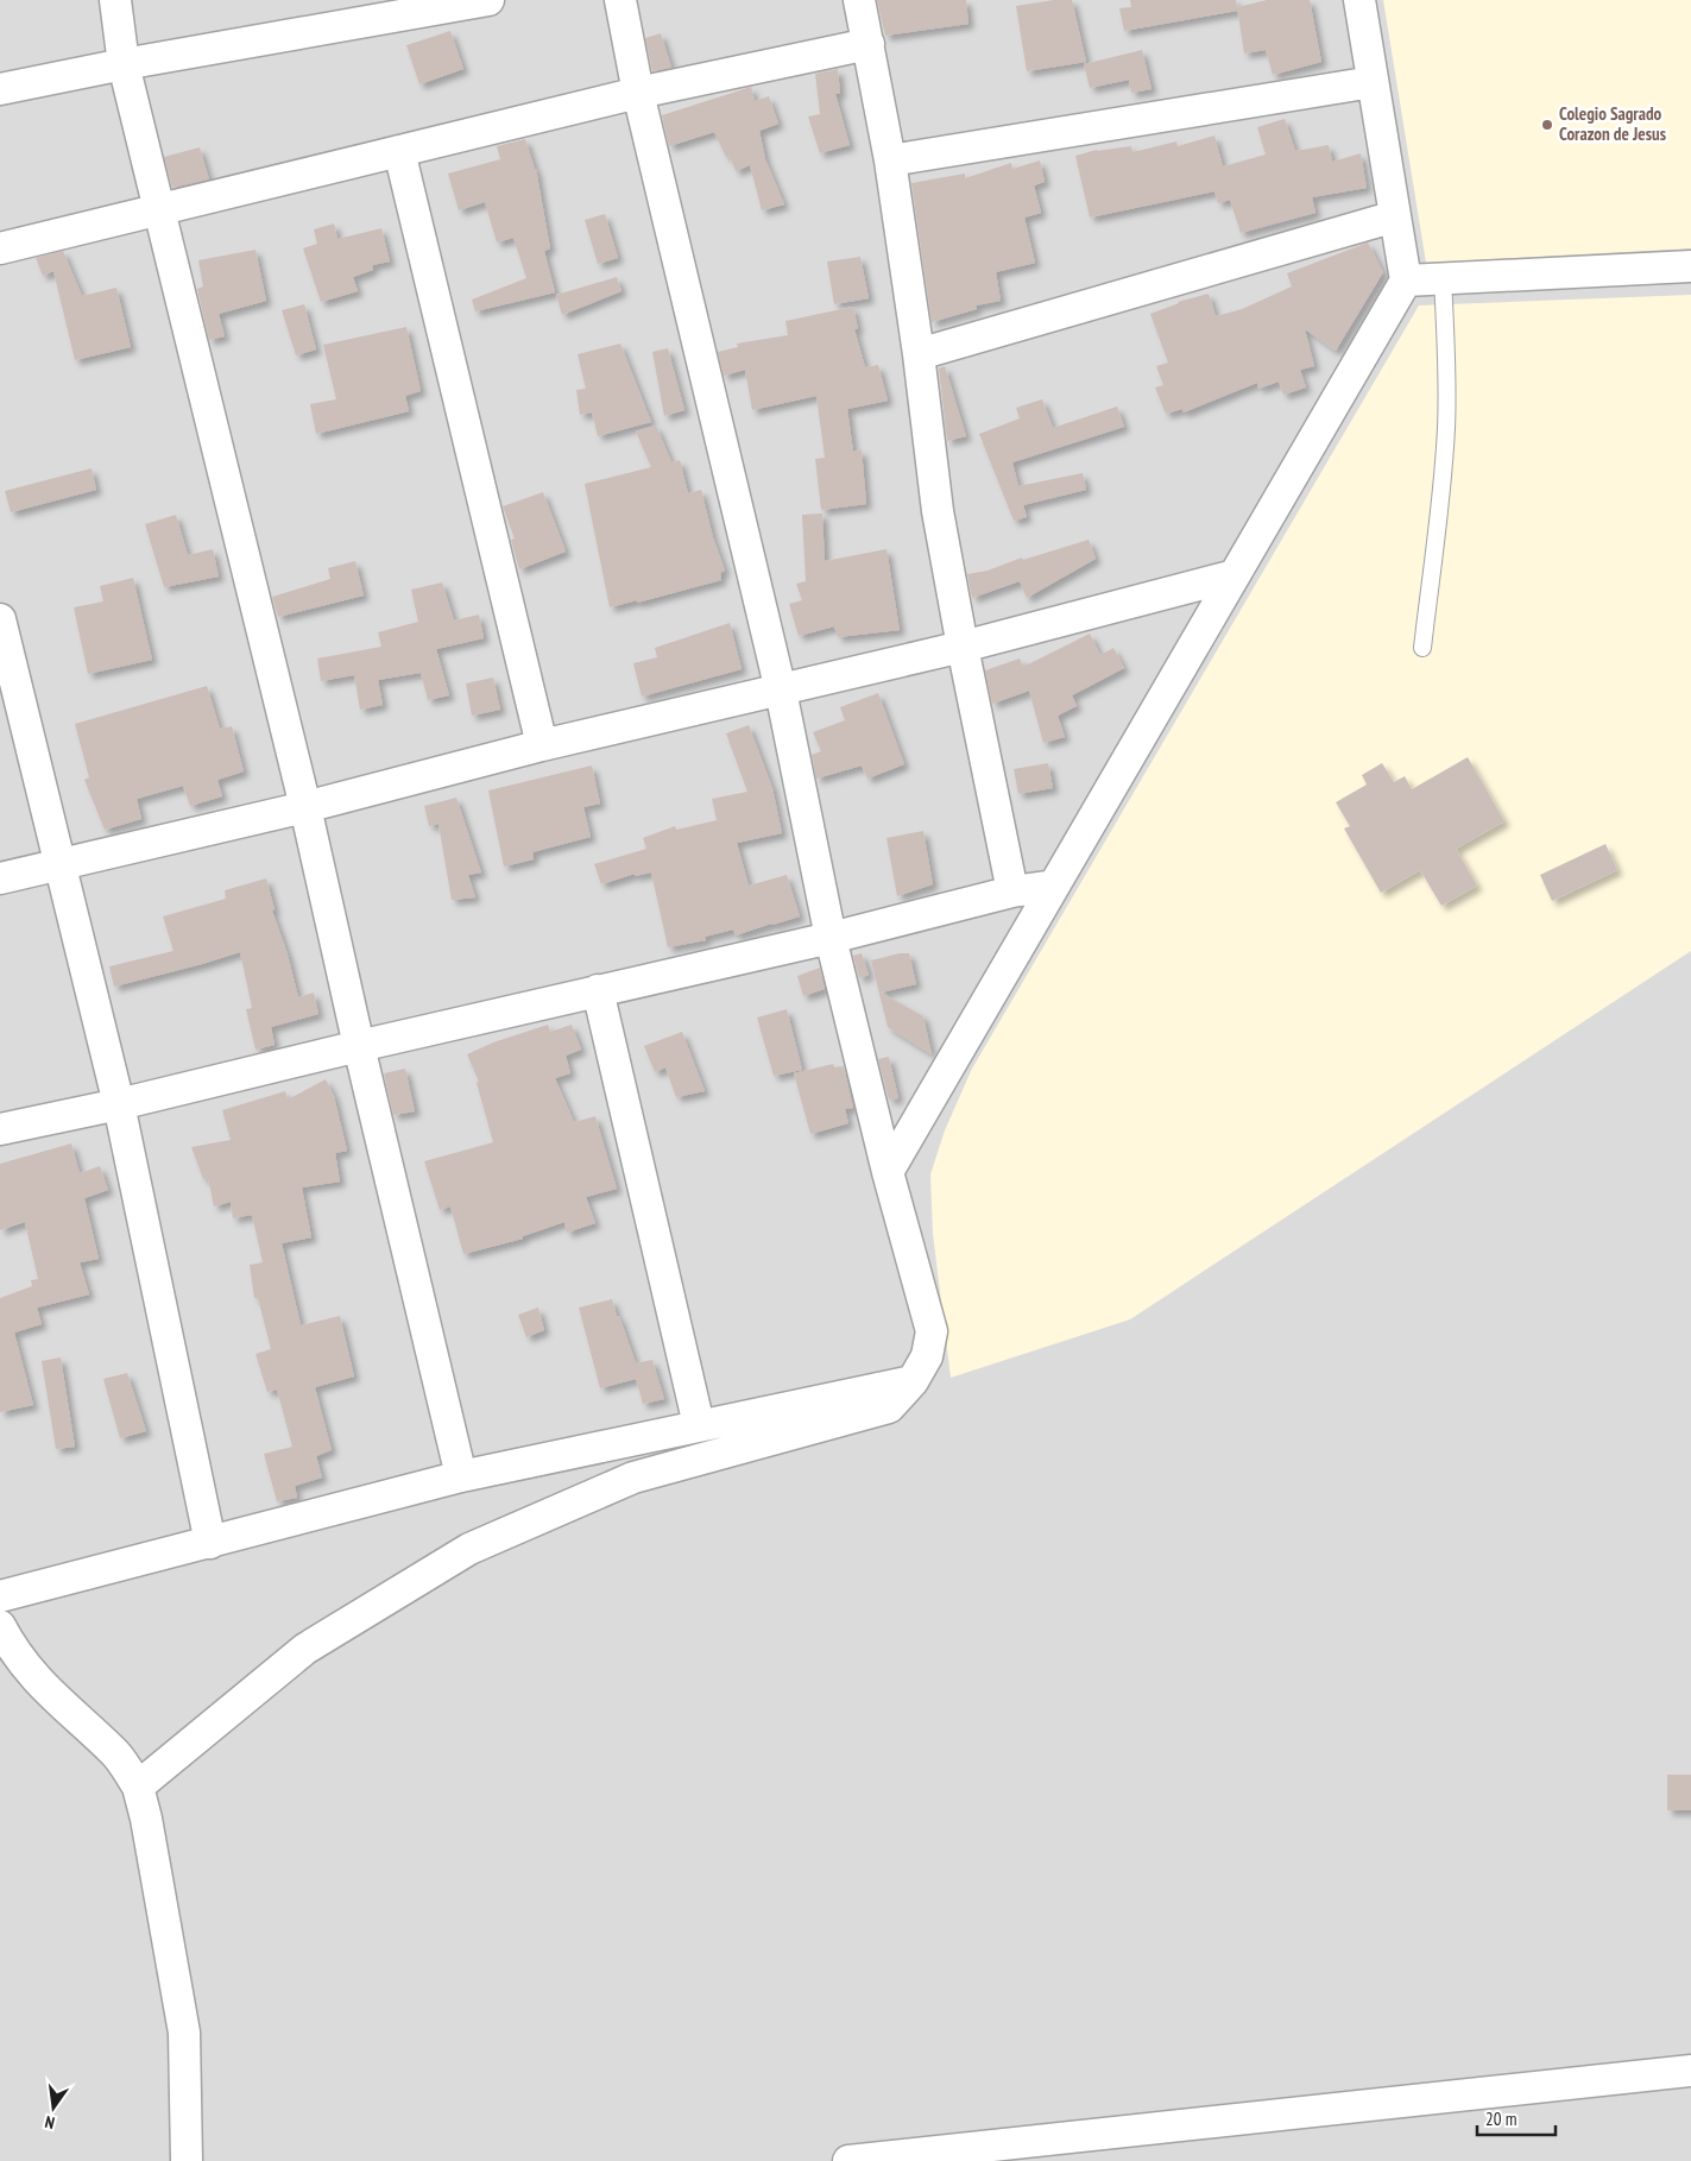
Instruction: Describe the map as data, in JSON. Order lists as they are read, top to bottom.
{
  "places": ["Colegio Sagrado Corazon de Jesus"],
  "scale_bar": "20 m",
  "north": "bottom"
}
